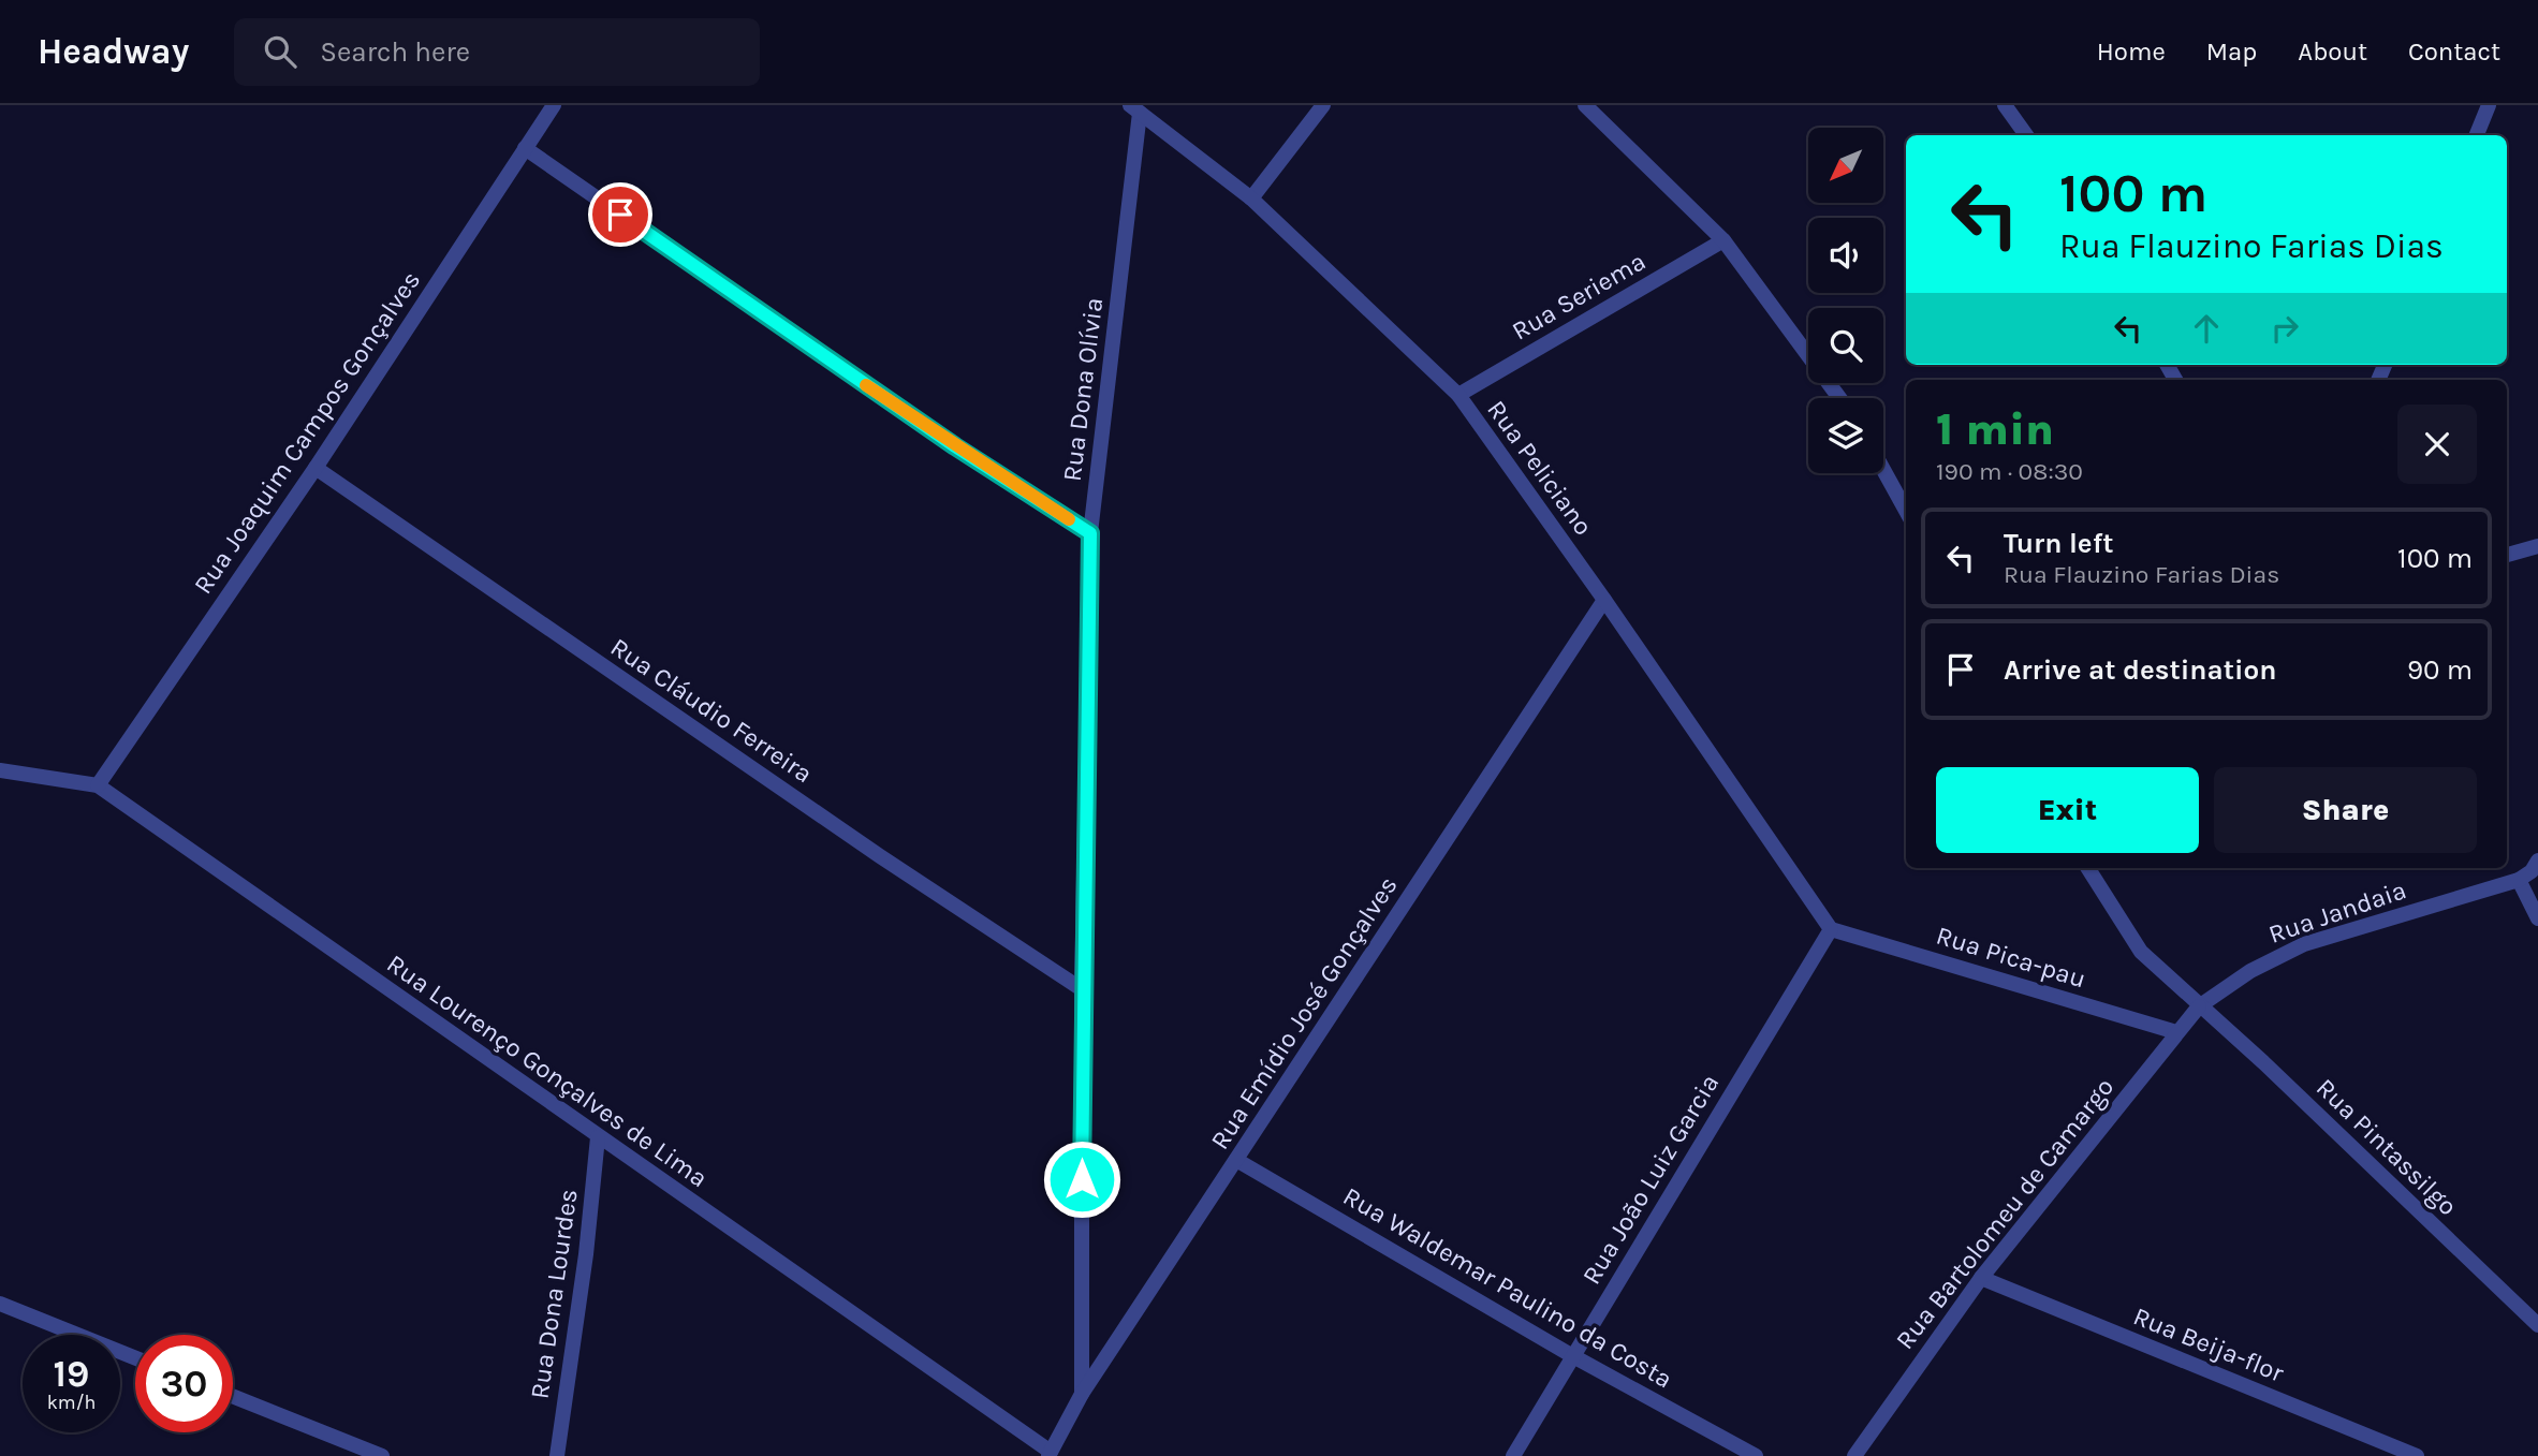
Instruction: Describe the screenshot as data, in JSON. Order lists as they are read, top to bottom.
{
  "streets": {
    "street": [
      "Rua Seriema",
      "Rua Dona Olívia",
      "Rua Joaquim Campos Gonçalves",
      "Rua Peliciano",
      "Rua Cláudio Ferreira",
      "Rua Jandaia",
      "Rua Pica-pau",
      "Rua Emídio José Gonçalves",
      "Rua Lourenço Gonçalves de Lima",
      "Rua Pintassilgo",
      "Rua João Luiz Garcia",
      "Rua Bartolomeu de Camargo",
      "Rua Waldemar Paulino da Costa",
      "Rua Dona Lourdes",
      "Rua Beija-flor"
    ]
  },
  "crossings": [
    ["Rua Seriema", "Rua Peliciano"],
    ["Rua Dona Olívia", "Rua Peliciano"],
    ["Rua Dona Olívia", "Rua Cláudio Ferreira"],
    ["Rua Dona Olívia", "Rua Emídio José Gonçalves"],
    ["Rua Joaquim Campos Gonçalves", "Rua Cláudio Ferreira"],
    ["Rua Joaquim Campos Gonçalves", "Rua Lourenço Gonçalves de Lima"],
    ["Rua Peliciano", "Rua Pica-pau"],
    ["Rua Peliciano", "Rua Emídio José Gonçalves"],
    ["Rua Peliciano", "Rua João Luiz Garcia"],
    ["Rua Jandaia", "Rua Pintassilgo"],
    ["Rua Jandaia", "Rua Bartolomeu de Camargo"],
    ["Rua Pica-pau", "Rua João Luiz Garcia"],
    ["Rua Pica-pau", "Rua Bartolomeu de Camargo"],
    ["Rua Emídio José Gonçalves", "Rua Lourenço Gonçalves de Lima"],
    ["Rua Emídio José Gonçalves", "Rua Waldemar Paulino da Costa"],
    ["Rua Lourenço Gonçalves de Lima", "Rua Dona Lourdes"],
    ["Rua Pintassilgo", "Rua Bartolomeu de Camargo"],
    ["Rua João Luiz Garcia", "Rua Waldemar Paulino da Costa"],
    ["Rua Bartolomeu de Camargo", "Rua Beija-flor"]
  ],
  "north": "bottom left",
  "page": {
    "header": "Headway",
    "search": "Search here",
    "nav": [
      "Home",
      "Map",
      "About",
      "Contact"
    ],
    "turn": ["100 m", "Rua Flauzino Farias Dias"],
    "heading": ["1 min", "190 m · 08:30"],
    "list": [
      {
        "name": "Turn left",
        "note": "Rua Flauzino Farias Dias",
        "value": "100 m"
      },
      {
        "name": "Arrive at destination",
        "value": "90 m"
      }
    ],
    "buttons": ["Exit", "Share"],
    "speed": "19 km/h",
    "limit": "30"
  }
}
